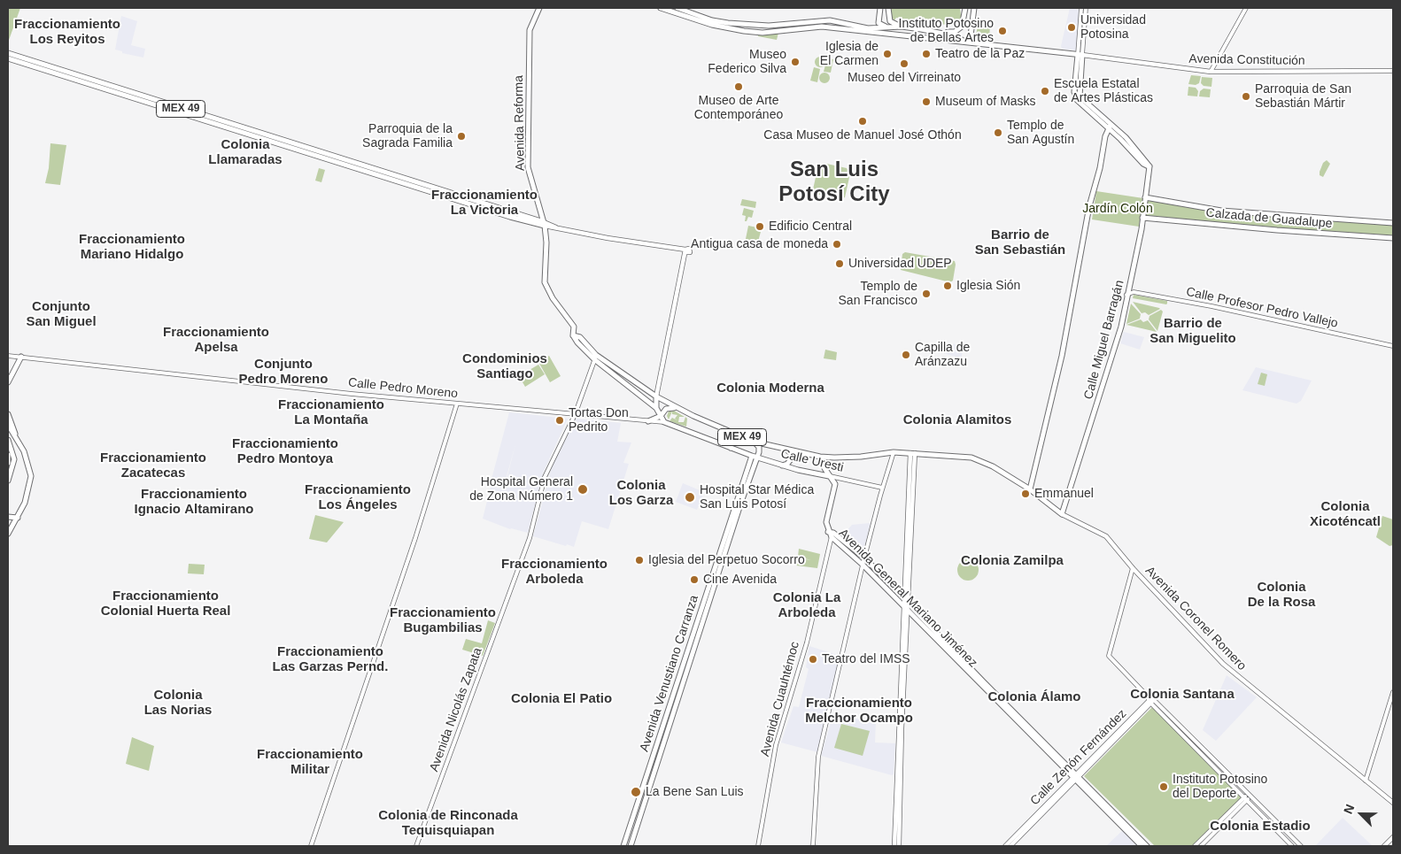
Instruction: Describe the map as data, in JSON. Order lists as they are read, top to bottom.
{
  "streets": {
    "main road": [
      "Avenida Constitución",
      "MEX 49",
      "Avenida Reforma",
      "Calzada de Guadalupe",
      "Calle Miguel Barragán",
      "Calle Uresti",
      "Avenida General Mariano Jiménez",
      "Avenida Coronel Romero",
      "Avenida Venustiano Carranza",
      "Avenida Cuauhtémoc"
    ],
    "street": [
      "Calle Profesor Pedro Vallejo",
      "Calle Pedro Moreno",
      "Avenida Nicolás Zapata",
      "Calle Zenón Fernández"
    ]
  },
  "crossings": [
    ["MEX 49", "Avenida Reforma"],
    ["Avenida Reforma", "Avenida Coronel Romero"],
    ["Avenida Reforma", "Avenida Nicolás Zapata"],
    ["Calzada de Guadalupe", "Calle Miguel Barragán"],
    ["Calle Profesor Pedro Vallejo", "Calle Miguel Barragán"],
    ["Calle Miguel Barragán", "Avenida Coronel Romero"],
    ["Calle Pedro Moreno", "Calle Uresti"],
    ["Calle Pedro Moreno", "Avenida Nicolás Zapata"],
    ["Calle Uresti", "Avenida Venustiano Carranza"],
    ["Calle Uresti", "Avenida Cuauhtémoc"],
    ["Avenida General Mariano Jiménez", "Avenida Cuauhtémoc"],
    ["Avenida General Mariano Jiménez", "Calle Zenón Fernández"]
  ],
  "districts": [
    "Fraccionamiento Los Reyitos",
    "Colonia Llamaradas",
    "San Luis Potosí City",
    "Fraccionamiento La Victoria",
    "Barrio de San Sebastián",
    "Fraccionamiento Mariano Hidalgo",
    "Conjunto San Miguel",
    "Barrio de San Miguelito",
    "Fraccionamiento Apelsa",
    "Condominios Santiago",
    "Conjunto Pedro Moreno",
    "Colonia Moderna",
    "Fraccionamiento La Montaña",
    "Colonia Alamitos",
    "Fraccionamiento Pedro Montoya",
    "Fraccionamiento Zacatecas",
    "Colonia Los Garza",
    "Fraccionamiento Los Ángeles",
    "Fraccionamiento Ignacio Altamirano",
    "Colonia Xicoténcatl",
    "Colonia Zamilpa",
    "Fraccionamiento Arboleda",
    "Colonia De la Rosa",
    "Fraccionamiento Colonial Huerta Real",
    "Colonia La Arboleda",
    "Fraccionamiento Bugambilias",
    "Fraccionamiento Las Garzas Pernd.",
    "Colonia Santana",
    "Colonia Las Norias",
    "Colonia Álamo",
    "Colonia El Patio",
    "Fraccionamiento Melchor Ocampo",
    "Fraccionamiento Militar",
    "Colonia de Rinconada Tequisquiapan",
    "Colonia Estadio"
  ],
  "parks": ["Jardín Colón"],
  "places": [
    "Universidad Potosina",
    "Instituto Potosino de Bellas Artes",
    "Iglesia de El Carmen",
    "Teatro de la Paz",
    "Museo Federico Silva",
    "Museo del Virreinato",
    "Museo de Arte Contemporáneo",
    "Escuela Estatal de Artes Plásticas",
    "Parroquia de San Sebastián Mártir",
    "Museum of Masks",
    "Casa Museo de Manuel José Othón",
    "Templo de San Agustín",
    "Parroquia de la Sagrada Familia",
    "Edificio Central",
    "Antigua casa de moneda",
    "Universidad UDEP",
    "Iglesia Sión",
    "Templo de San Francisco",
    "Capilla de Aránzazu",
    "Tortas Don Pedrito",
    "Hospital General de Zona Número 1",
    "Emmanuel",
    "Hospital Star Médica San Luis Potosí",
    "Iglesia del Perpetuo Socorro",
    "Cine Avenida",
    "Teatro del IMSS",
    "Instituto Potosino del Deporte",
    "La Bene San Luis"
  ],
  "north": "top left"
}
